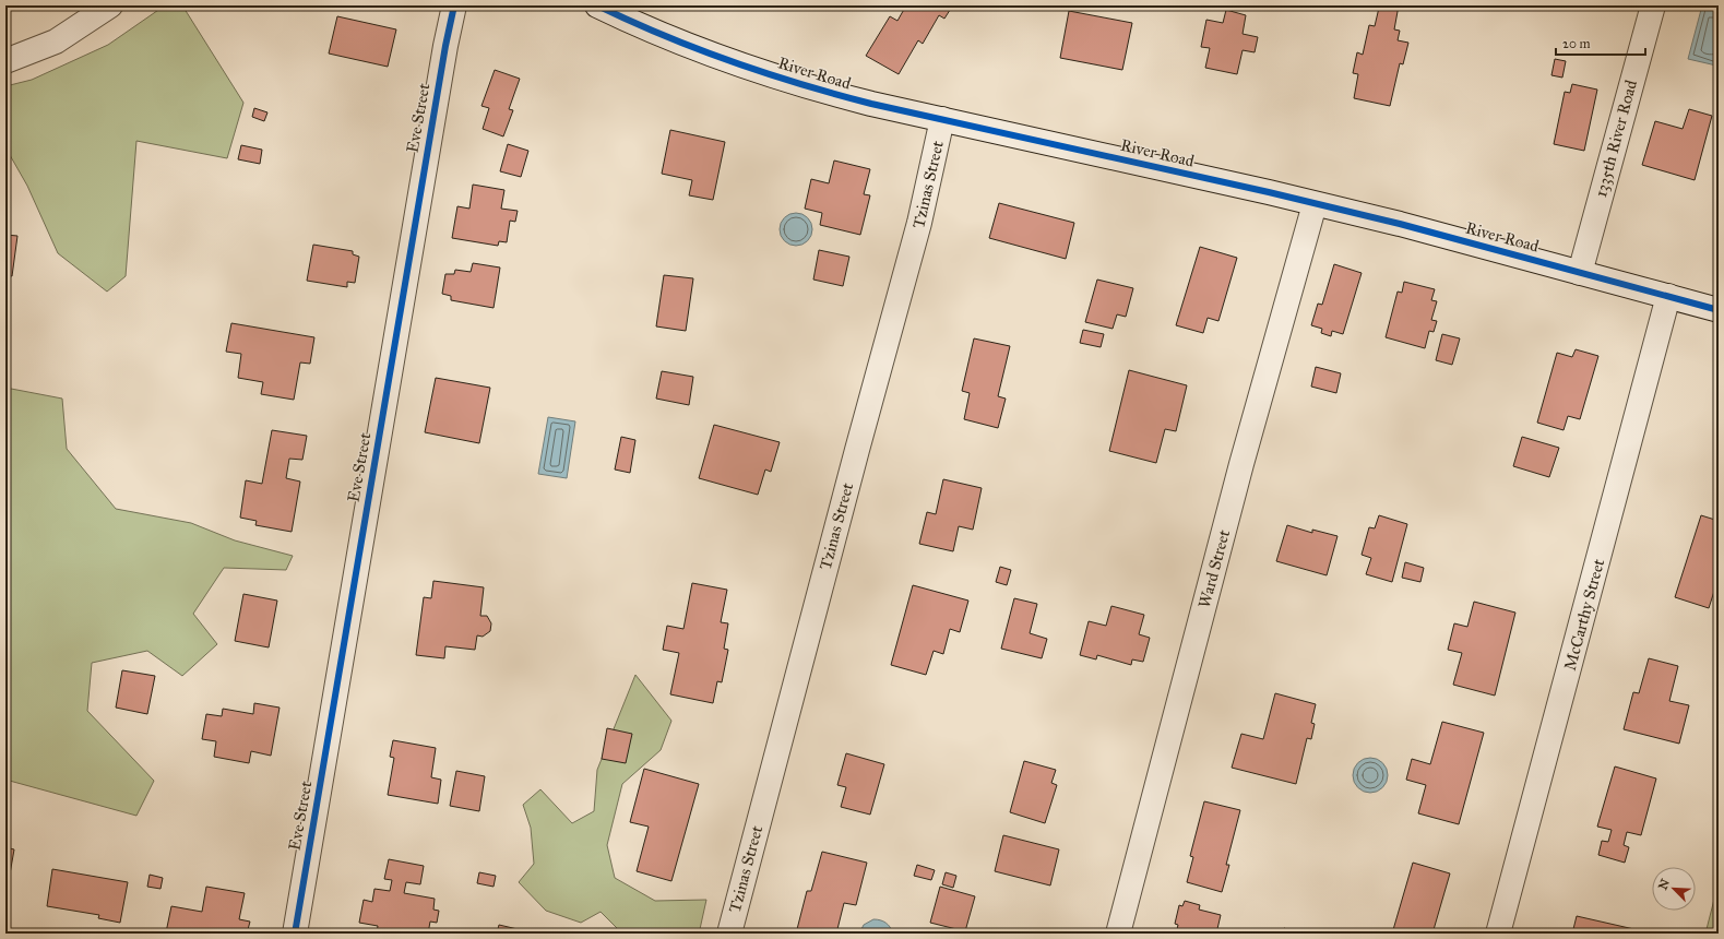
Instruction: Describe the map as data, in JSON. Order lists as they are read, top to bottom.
{
  "streets": {
    "street": [
      "River Road",
      "Eve Street",
      "1335th River Road",
      "Tzinas Street",
      "Ward Street",
      "McCarthy Street"
    ]
  },
  "crossings": [
    ["River Road", "1335th River Road"],
    ["River Road", "Tzinas Street"],
    ["River Road", "Ward Street"],
    ["River Road", "McCarthy Street"]
  ],
  "scale_bar": "20 m",
  "north": "top left"
}
